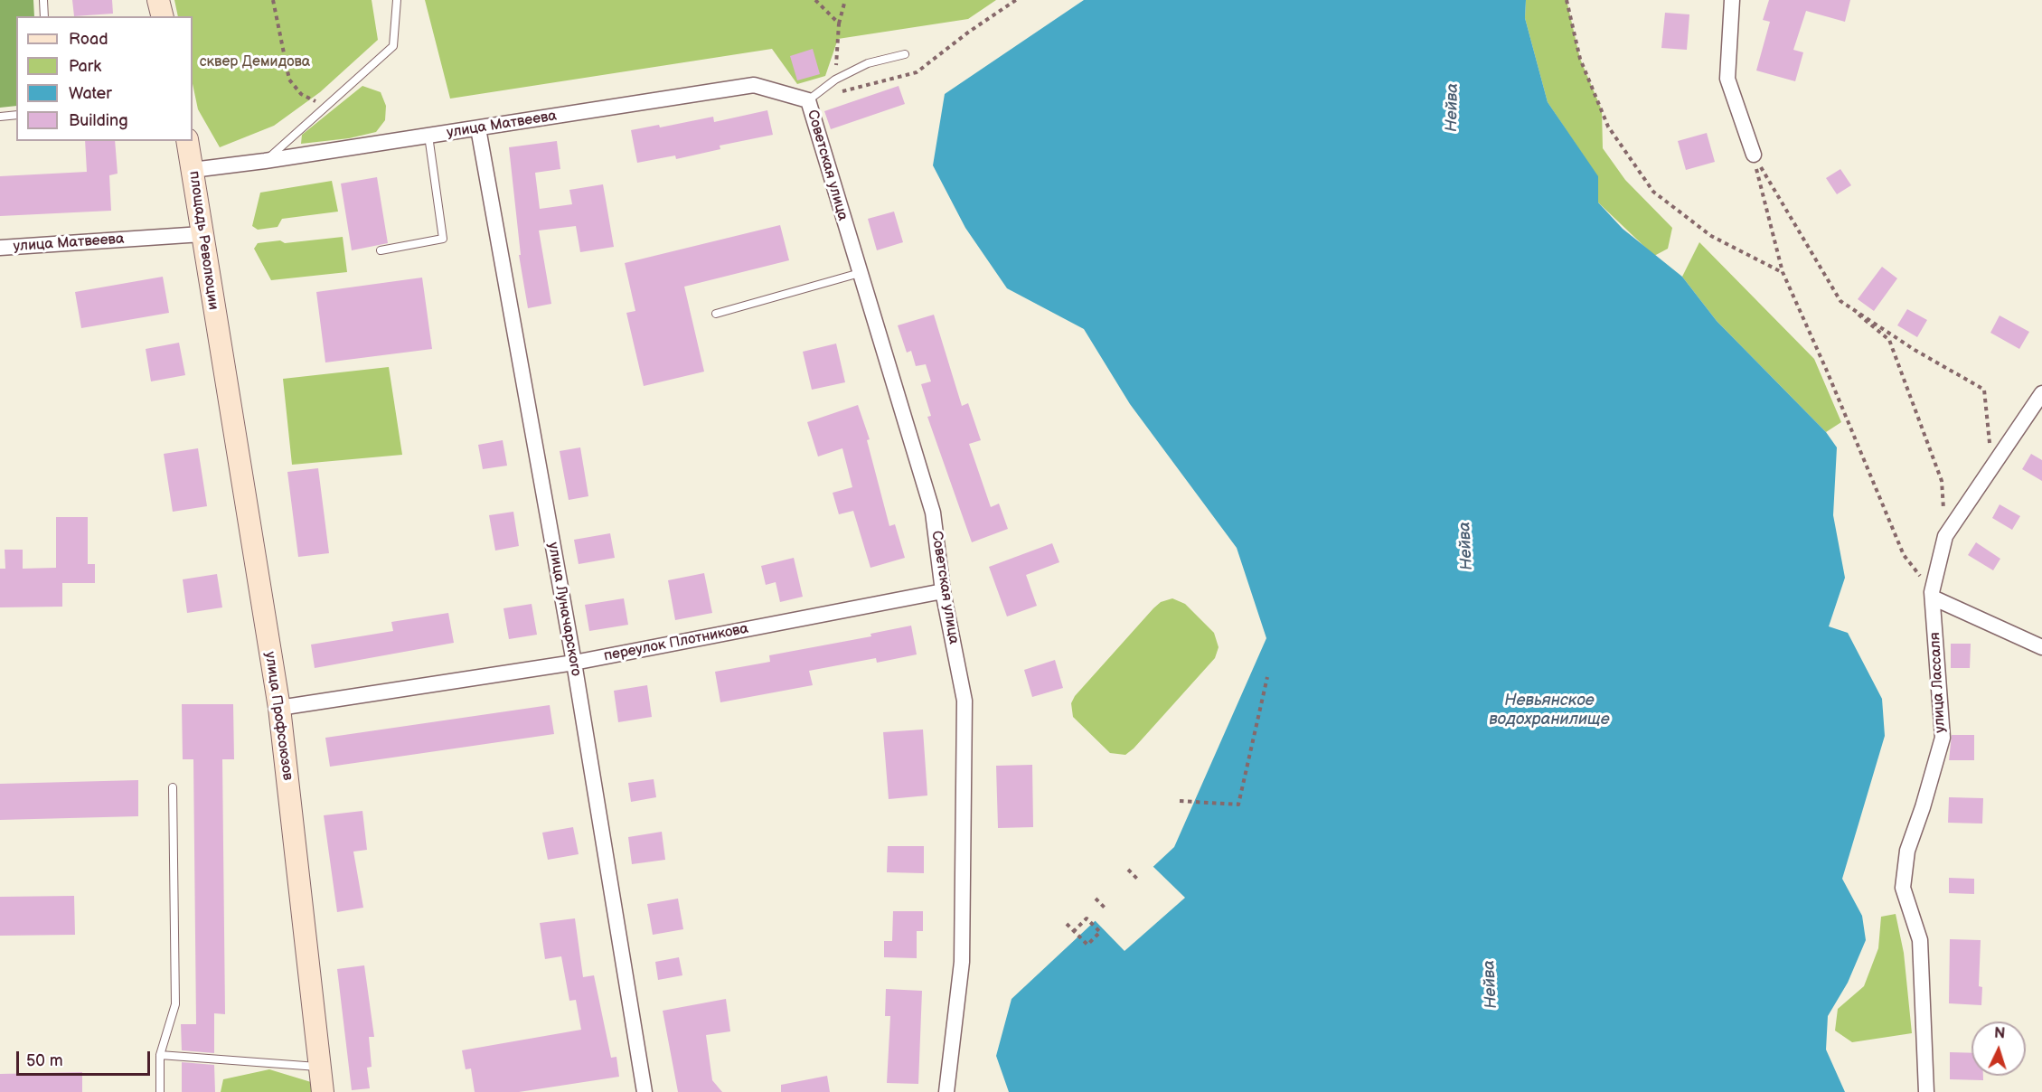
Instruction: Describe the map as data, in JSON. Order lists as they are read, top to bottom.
{
  "streets": {
    "street": [
      "улица Матвеева",
      "Советская улица",
      "площадь Революции",
      "улица Луначарского",
      "переулок Плотникова",
      "улица Лассаля",
      "улица Профсоюзов"
    ]
  },
  "crossings": [
    ["улица Матвеева", "Советская улица"],
    ["улица Матвеева", "площадь Революции"],
    ["улица Матвеева", "улица Луначарского"],
    ["Советская улица", "переулок Плотникова"],
    ["площадь Революции", "улица Профсоюзов"],
    ["улица Луначарского", "переулок Плотникова"],
    ["переулок Плотникова", "улица Профсоюзов"]
  ],
  "water": ["Нейва", "Невьянское водохранилище"],
  "parks": ["сквер Демидова"],
  "legend": [
    "Road",
    "Park",
    "Water",
    "Building"
  ],
  "scale_bar": "50 m",
  "north": "top"
}
